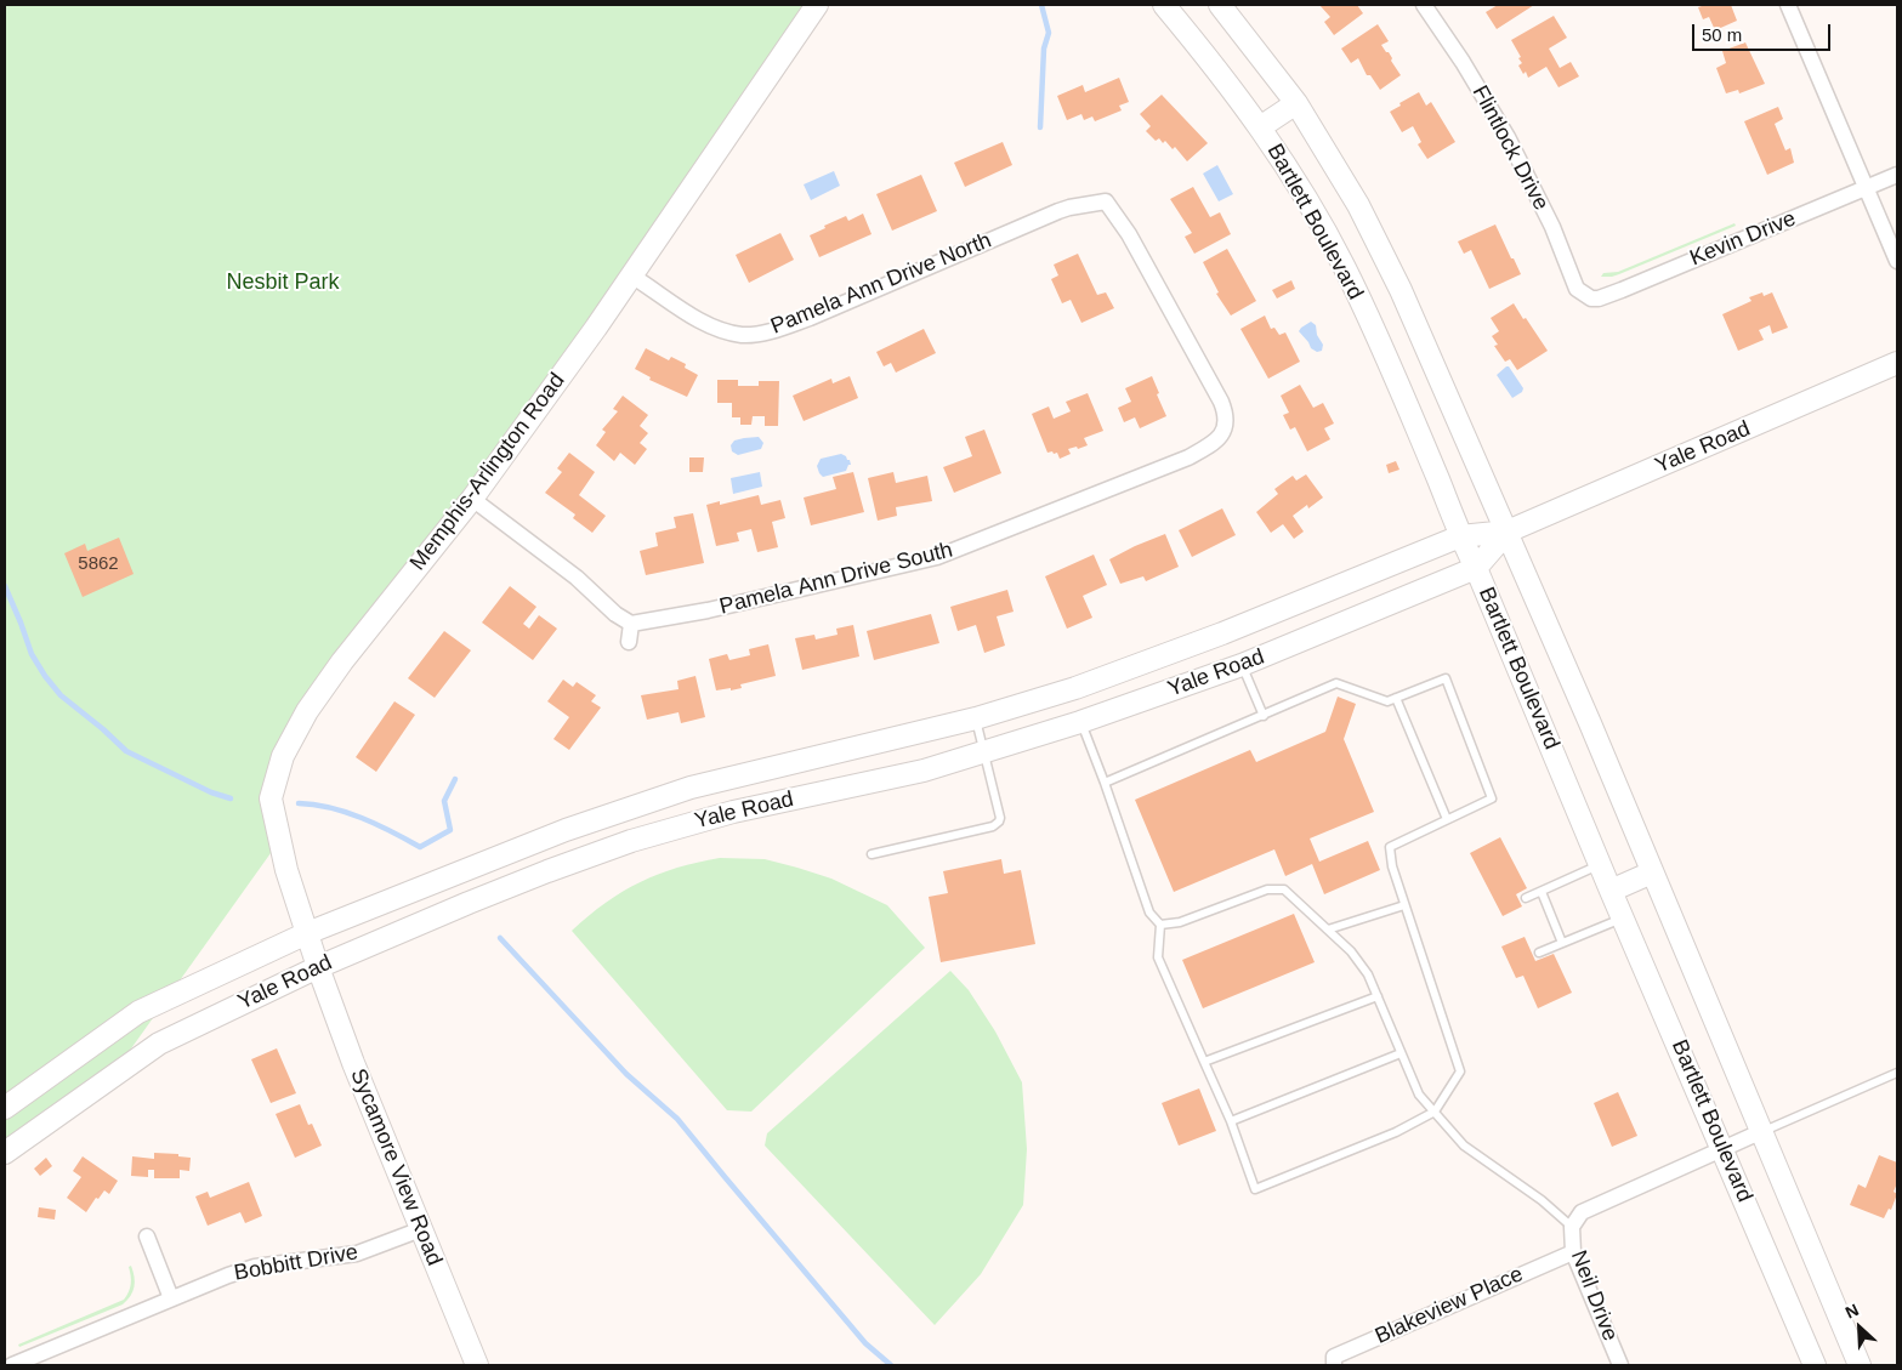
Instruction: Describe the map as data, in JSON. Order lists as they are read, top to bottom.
{
  "streets": {
    "main road": [
      "Bartlett Boulevard",
      "Yale Road",
      "Memphis-Arlington Road",
      "Sycamore View Road"
    ],
    "street": [
      "Flintlock Drive",
      "Kevin Drive",
      "Pamela Ann Drive North",
      "Pamela Ann Drive South",
      "Bobbitt Drive",
      "Neil Drive",
      "Blakeview Place"
    ]
  },
  "crossings": [
    ["Flintlock Drive", "Kevin Drive"],
    ["Bartlett Boulevard", "Yale Road"],
    ["Pamela Ann Drive North", "Memphis-Arlington Road"],
    ["Pamela Ann Drive North", "Pamela Ann Drive South"],
    ["Yale Road", "Memphis-Arlington Road"],
    ["Yale Road", "Sycamore View Road"],
    ["Memphis-Arlington Road", "Sycamore View Road"],
    ["Sycamore View Road", "Bobbitt Drive"],
    ["Neil Drive", "Blakeview Place"]
  ],
  "parks": ["Nesbit Park"],
  "house_numbers": ["5862"],
  "scale_bar": "50 m",
  "north": "top left"
}
